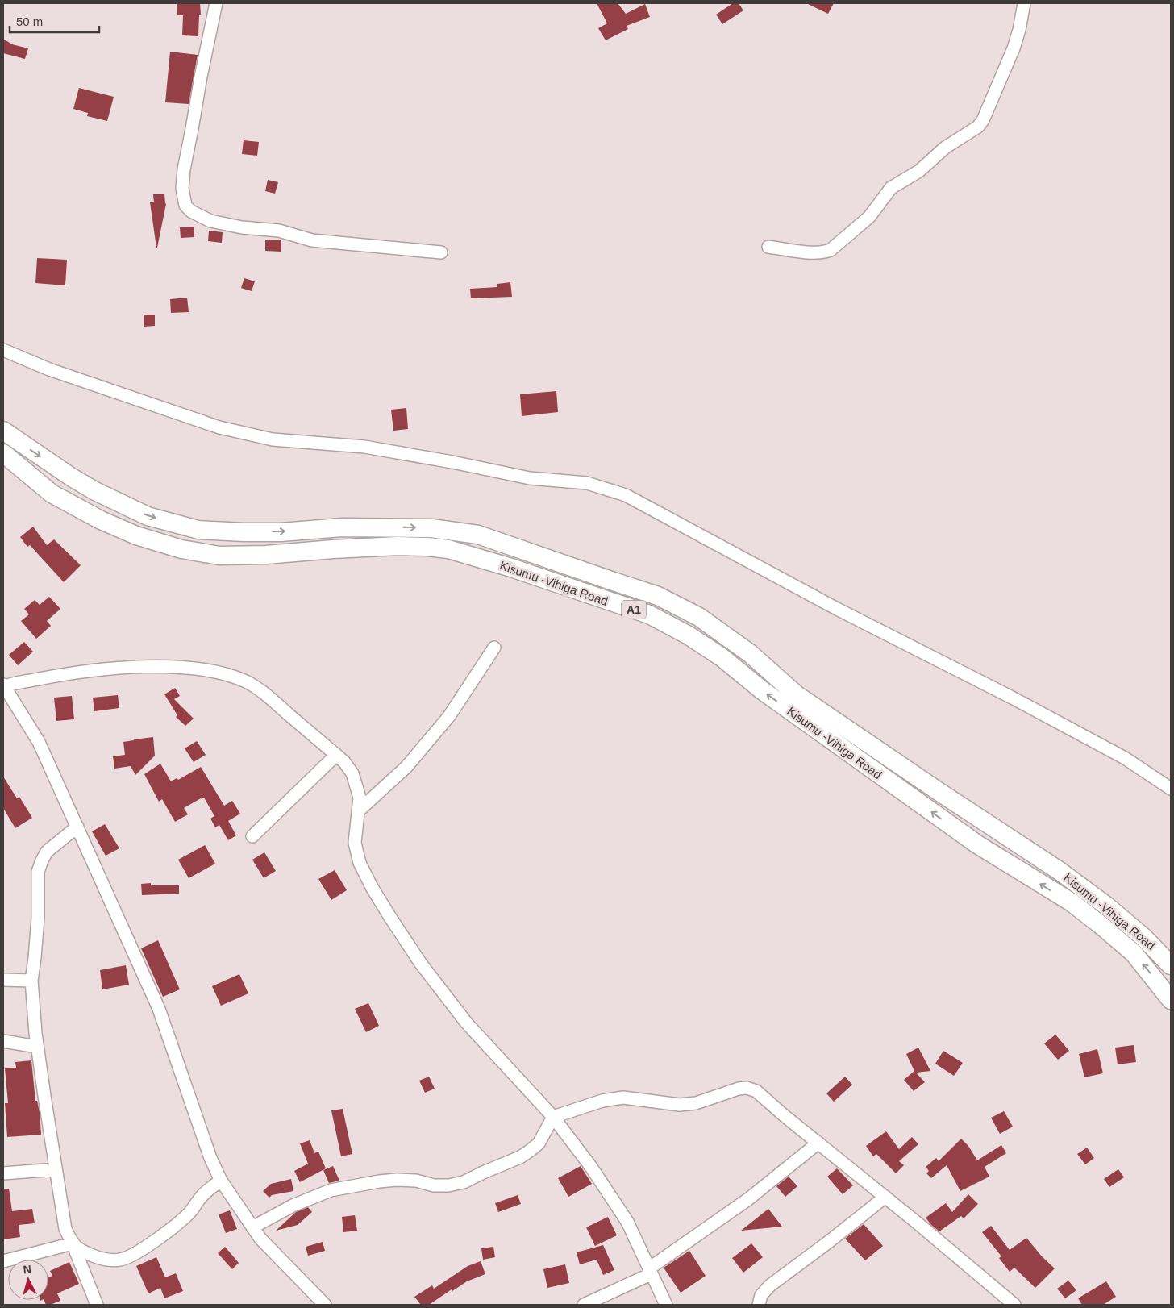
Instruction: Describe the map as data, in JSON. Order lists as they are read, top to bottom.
{
  "streets": {
    "highway": ["Kisumu -Vihiga Road", "A1"]
  },
  "scale_bar": "50 m",
  "north": "top"
}
